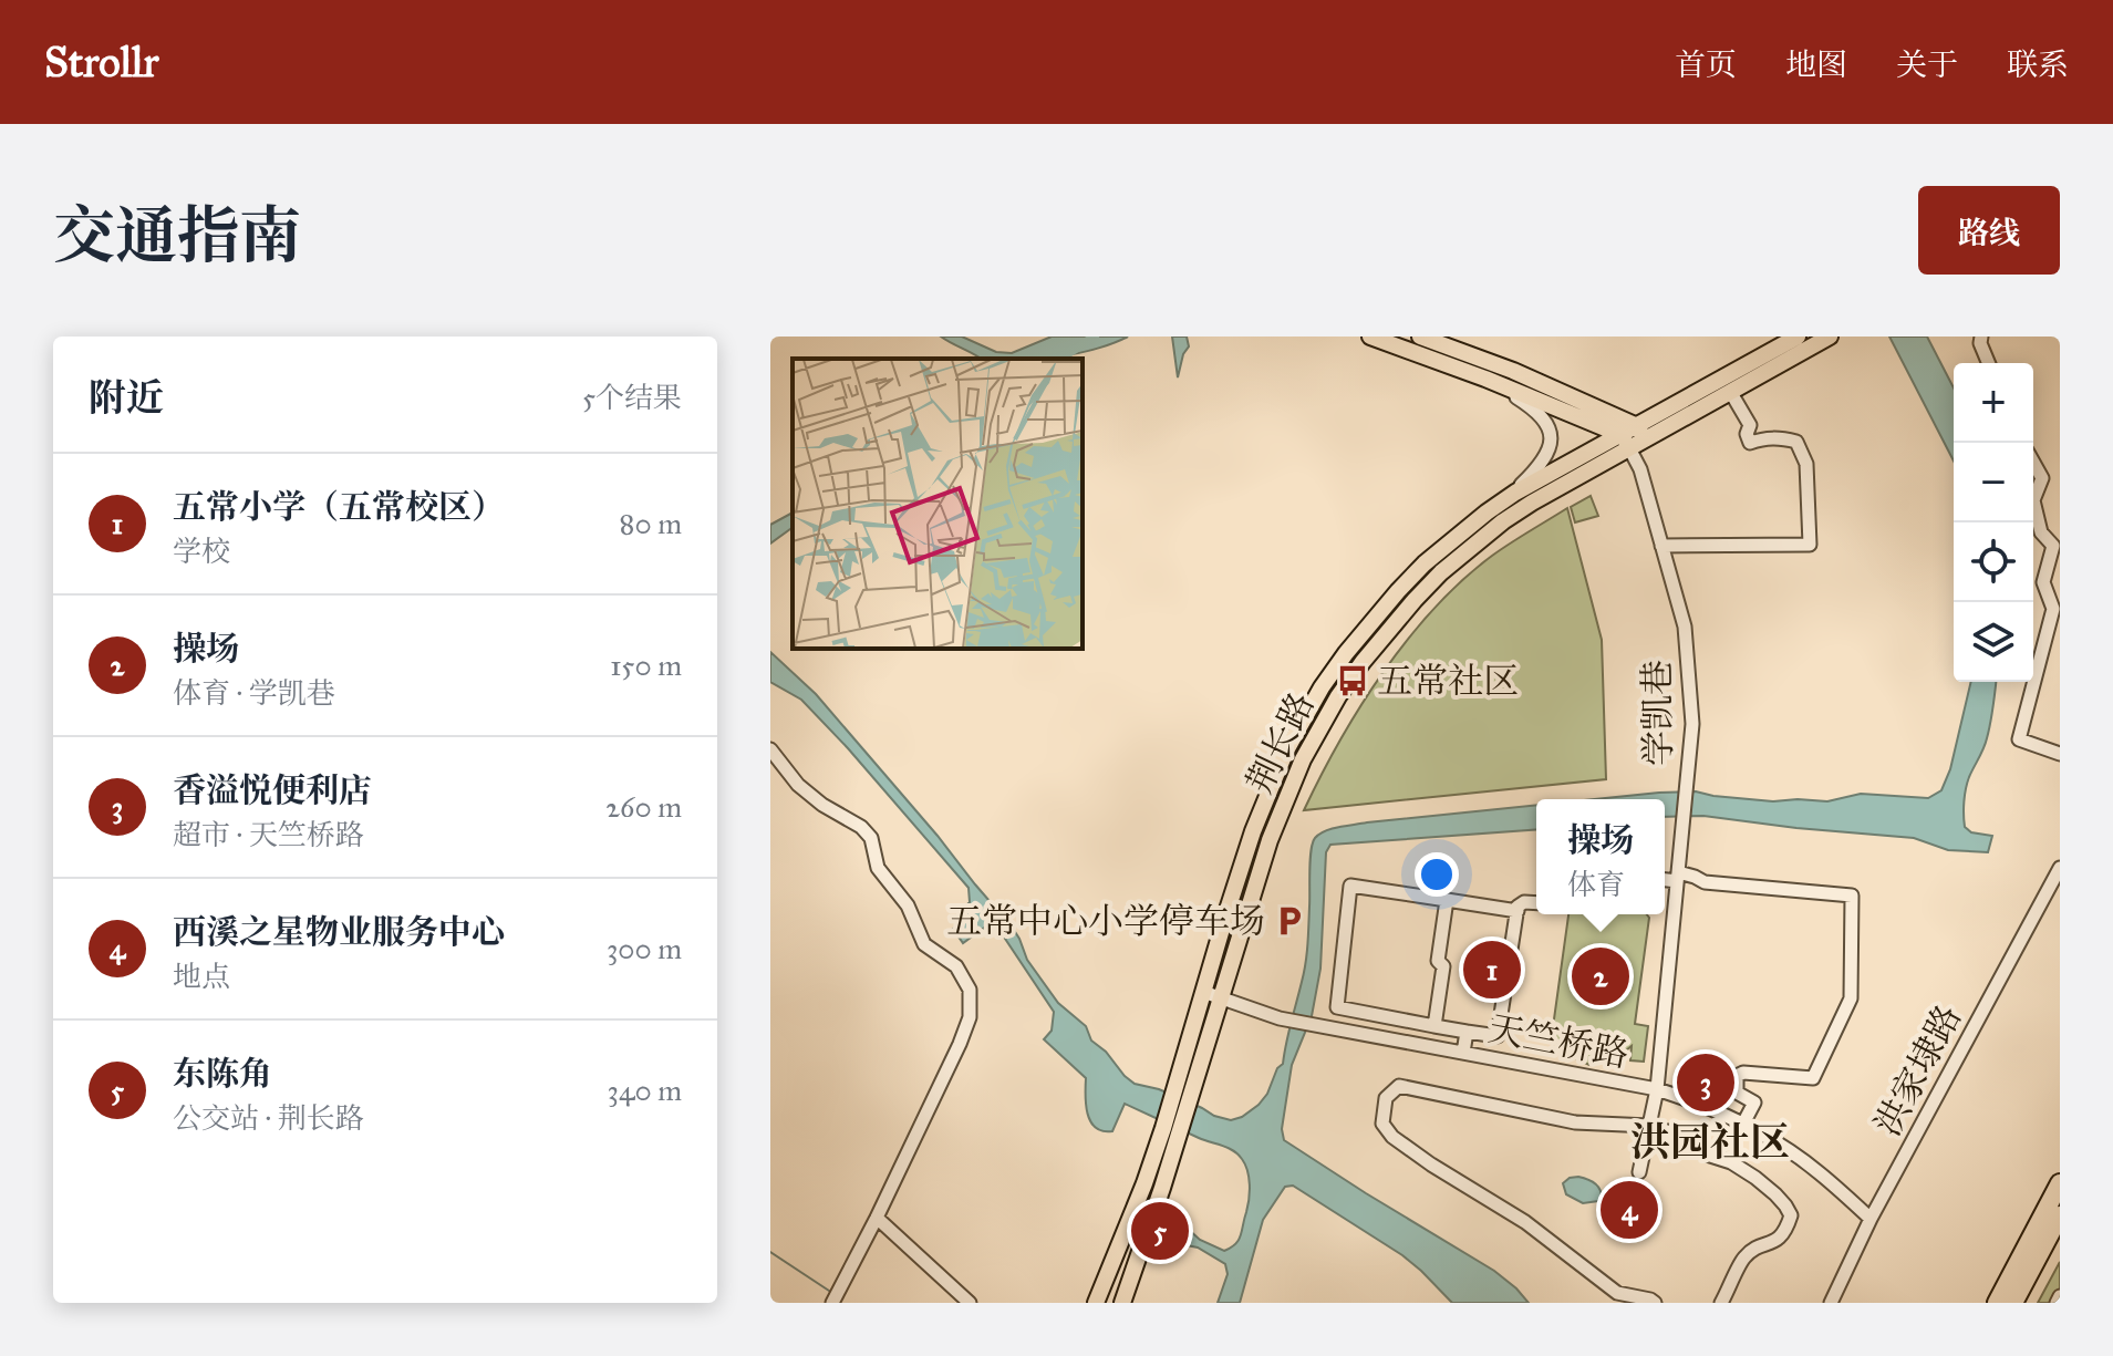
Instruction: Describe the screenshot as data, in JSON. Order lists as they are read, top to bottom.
{
  "streets": {
    "main road": ["荆长路"],
    "street": ["学凯巷", "天竺桥路", "洪家埭路"]
  },
  "crossings": [
    ["学凯巷", "荆长路"],
    ["学凯巷", "天竺桥路"],
    ["荆长路", "天竺桥路"],
    ["天竺桥路", "洪家埭路"]
  ],
  "districts": ["洪园社区"],
  "places": {
    "bus stop": ["五常社区"],
    "parking": ["五常中心小学停车场"]
  },
  "page": {
    "header": "Strollr",
    "nav": [
      "首页",
      "地图",
      "关于",
      "联系"
    ],
    "title": "交通指南",
    "buttons": "路线",
    "heading": ["附近", "5个结果"],
    "map_buttons": ["+", "−"],
    "list": [
      {
        "mark": "1",
        "name": "五常小学（五常校区）",
        "note": "学校",
        "value": "80 m"
      },
      {
        "mark": "2",
        "name": "操场",
        "note": "体育 · 学凯巷",
        "value": "150 m"
      },
      {
        "mark": "3",
        "name": "香溢悦便利店",
        "note": "超市 · 天竺桥路",
        "value": "260 m"
      },
      {
        "mark": "4",
        "name": "西溪之星物业服务中心",
        "note": "地点",
        "value": "300 m"
      },
      {
        "mark": "5",
        "name": "东陈角",
        "note": "公交站 · 荆长路",
        "value": "340 m"
      }
    ],
    "popup": ["操场", "体育"],
    "pins": [
      "1",
      "2",
      "3",
      "4",
      "5"
    ]
  }
}
